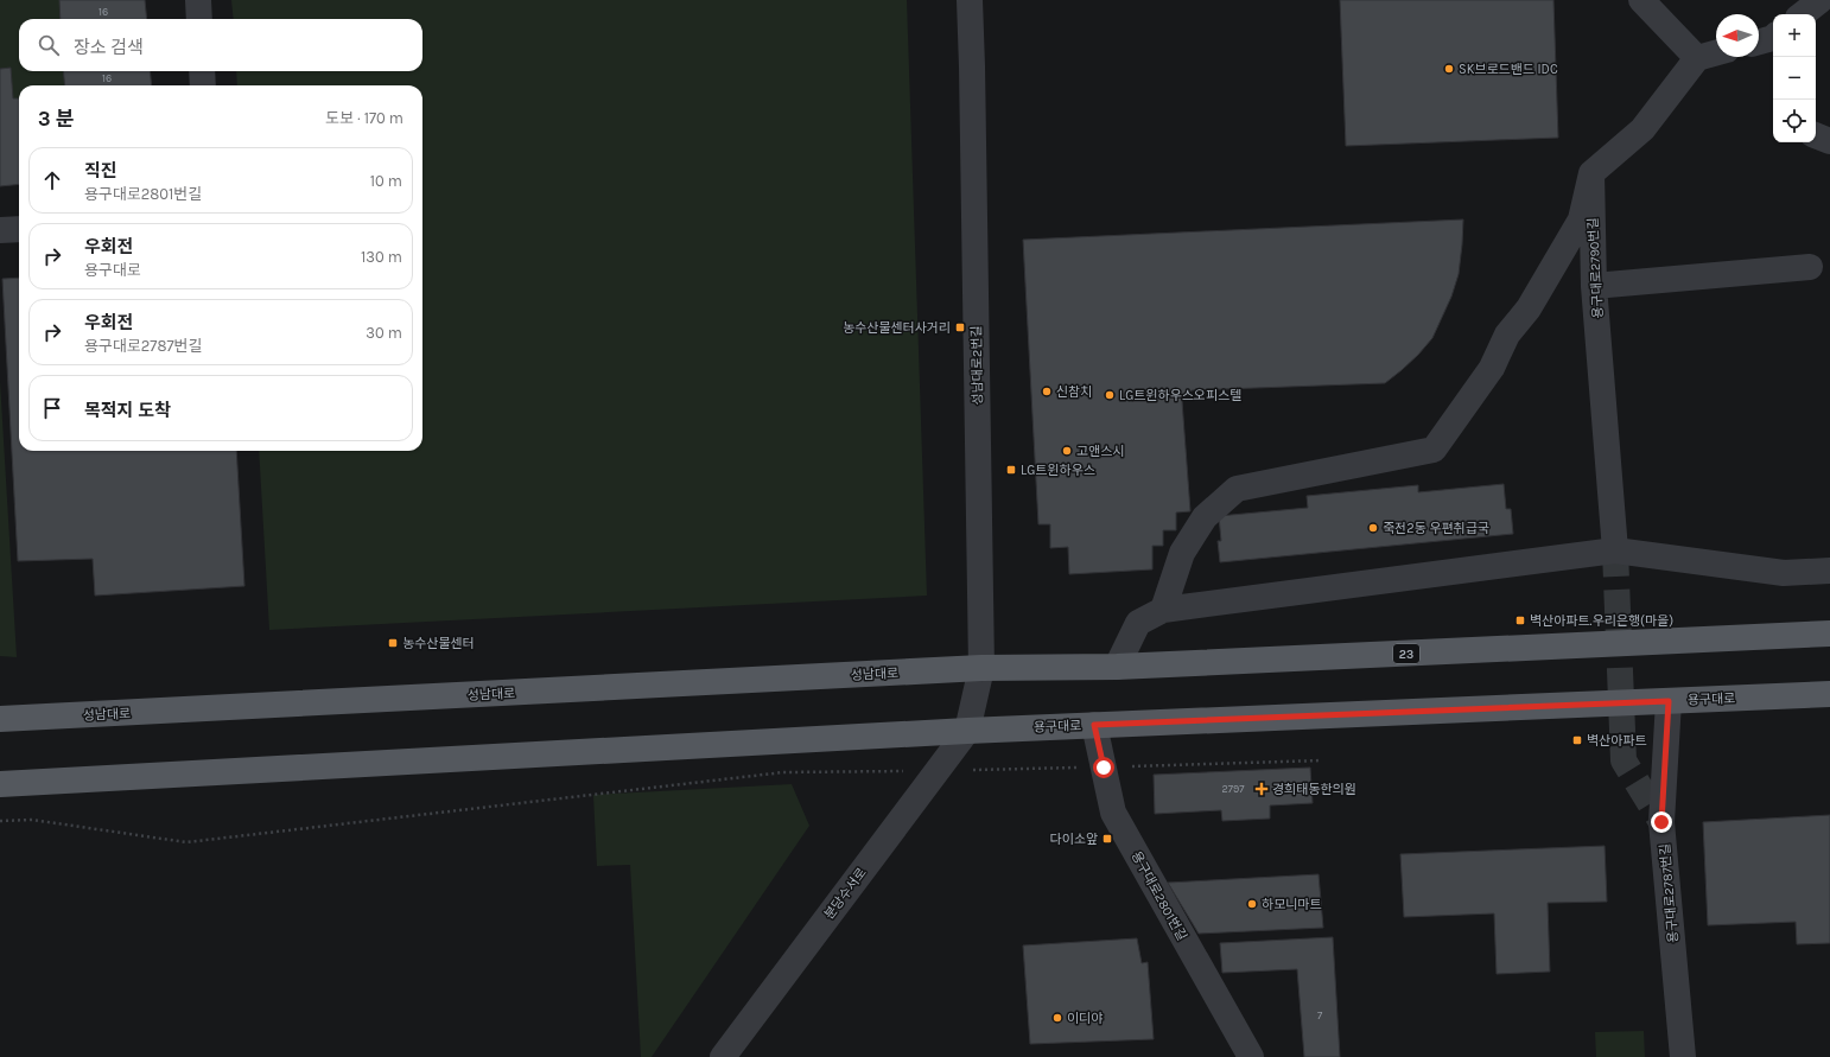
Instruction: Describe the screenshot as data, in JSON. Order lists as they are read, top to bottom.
{
  "streets": {
    "main road": ["23", "성남대로", "용구대로"],
    "street": [
      "용구대로2790번길",
      "성남대로2번길",
      "분당수서로",
      "용구대로2787번길",
      "용구대로2801번길"
    ]
  },
  "crossings": [
    ["성남대로2번길", "23"],
    ["성남대로2번길", "성남대로"],
    ["성남대로2번길", "용구대로"],
    ["성남대로2번길", "분당수서로"],
    ["23", "성남대로"],
    ["용구대로", "분당수서로"],
    ["용구대로", "용구대로2787번길"],
    ["용구대로", "용구대로2801번길"]
  ],
  "places": {
    "other": [
      "SK브로드밴드 IDC",
      "신참치",
      "LG트윈하우스오피스텔",
      "고앤스시",
      "죽전2동 우편취급국",
      "하모니마트",
      "이디야"
    ],
    "transit": [
      "농수산물센터사거리",
      "LG트윈하우스",
      "벽산아파트.우리은행(마을)",
      "농수산물센터",
      "벽산아파트",
      "다이소앞"
    ],
    "health": ["경희태동한의원"]
  },
  "house_numbers": [
    "16",
    "16",
    "2797",
    "7"
  ],
  "north": "left",
  "page": {
    "map_buttons": ["+", "−"],
    "search": "장소 검색",
    "heading": ["3 분", "도보 · 170 m"],
    "list": [
      ["직진", "용구대로2801번길", "10 m"],
      ["우회전", "용구대로", "130 m"],
      ["우회전", "용구대로2787번길", "30 m"],
      "목적지 도착"
    ]
  }
}
